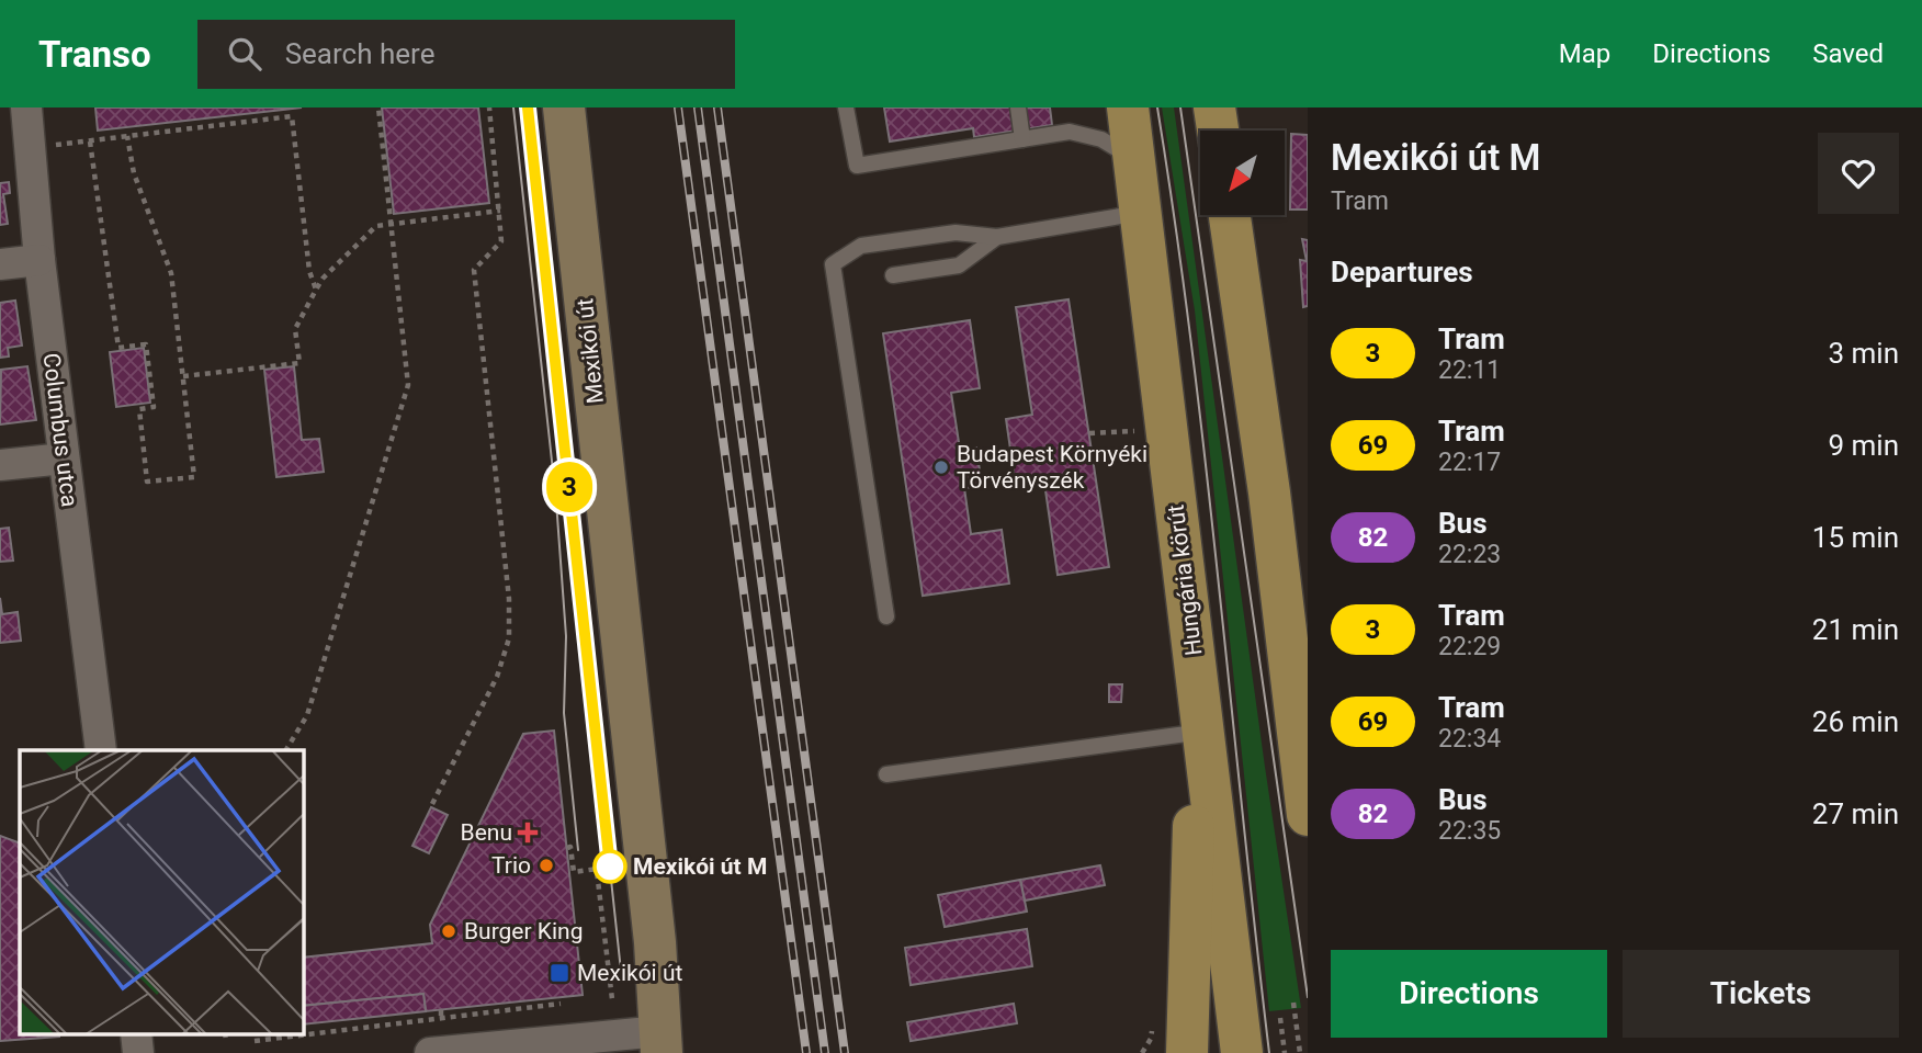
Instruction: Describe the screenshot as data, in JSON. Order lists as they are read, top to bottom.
{
  "streets": {
    "main road": ["Hungária körút"],
    "street": ["Mexikói út", "Columbus utca"]
  },
  "places": {
    "other": [
      "Budapest Környéki Törvényszék",
      "Trio",
      "Mexikói út M",
      "Burger King"
    ],
    "health": ["Benu"],
    "transit": ["Mexikói út"]
  },
  "lines": ["tram line 3"],
  "north": "bottom left",
  "page": {
    "header": "Transo",
    "search": "Search here",
    "nav": ["Map", "Directions", "Saved"],
    "on_map": "3",
    "heading": [
      ["Mexikói út M", "Tram"],
      "Departures"
    ],
    "list": [
      {
        "mark": "3",
        "name": "Tram",
        "note": "22:11",
        "value": "3 min"
      },
      {
        "mark": "69",
        "name": "Tram",
        "note": "22:17",
        "value": "9 min"
      },
      {
        "mark": "82",
        "name": "Bus",
        "note": "22:23",
        "value": "15 min"
      },
      {
        "mark": "3",
        "name": "Tram",
        "note": "22:29",
        "value": "21 min"
      },
      {
        "mark": "69",
        "name": "Tram",
        "note": "22:34",
        "value": "26 min"
      },
      {
        "mark": "82",
        "name": "Bus",
        "note": "22:35",
        "value": "27 min"
      }
    ],
    "buttons": ["Directions", "Tickets"]
  }
}
